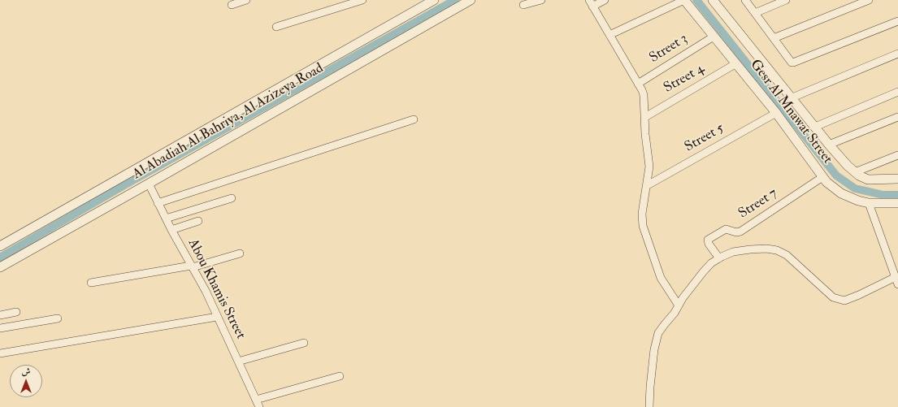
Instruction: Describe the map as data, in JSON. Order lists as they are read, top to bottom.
{
  "streets": {
    "street": [
      "Street 3",
      "Street 4",
      "Gesr Al Mnawat Street",
      "Al Abadiah Al Bahriya, Al Azizeya Road",
      "Street 5",
      "Street 7",
      "Abou Khamis Street"
    ]
  },
  "crossings": [
    ["Street 3", "Gesr Al Mnawat Street"],
    ["Street 4", "Gesr Al Mnawat Street"],
    ["Gesr Al Mnawat Street", "Street 5"],
    ["Gesr Al Mnawat Street", "Street 7"],
    ["Al Abadiah Al Bahriya, Al Azizeya Road", "Abou Khamis Street"]
  ],
  "north": "top"
}
